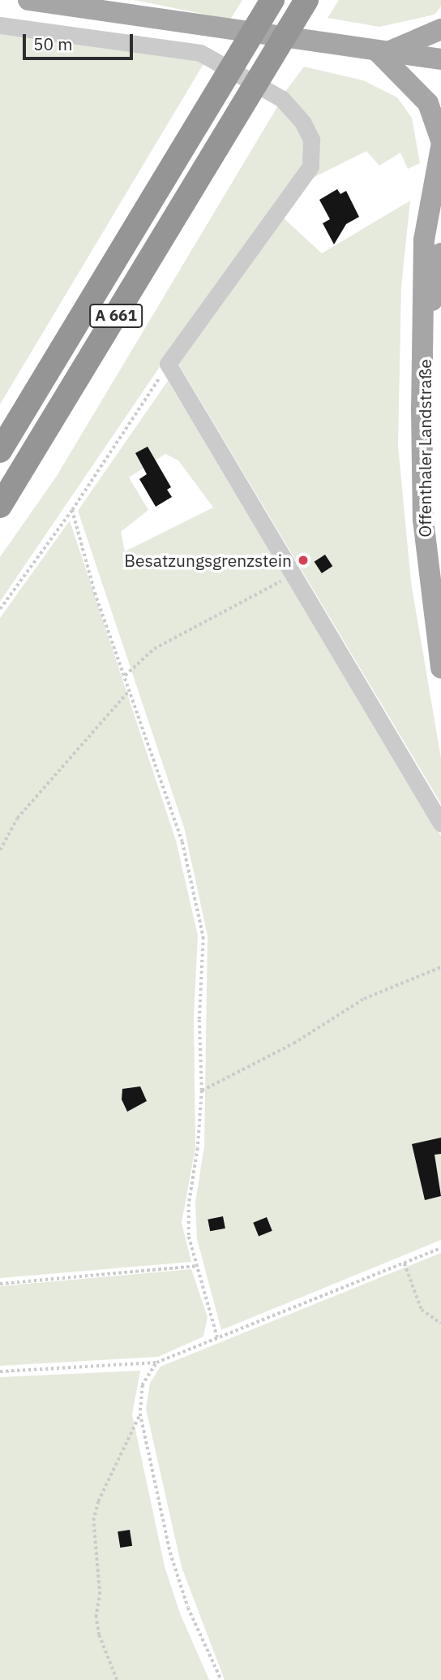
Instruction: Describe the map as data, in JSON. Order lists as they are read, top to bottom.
{
  "streets": {
    "highway": ["A 661"],
    "main road": ["Offenthaler Landstraße"]
  },
  "places": ["Besatzungsgrenzstein"],
  "scale_bar": "50 m"
}
